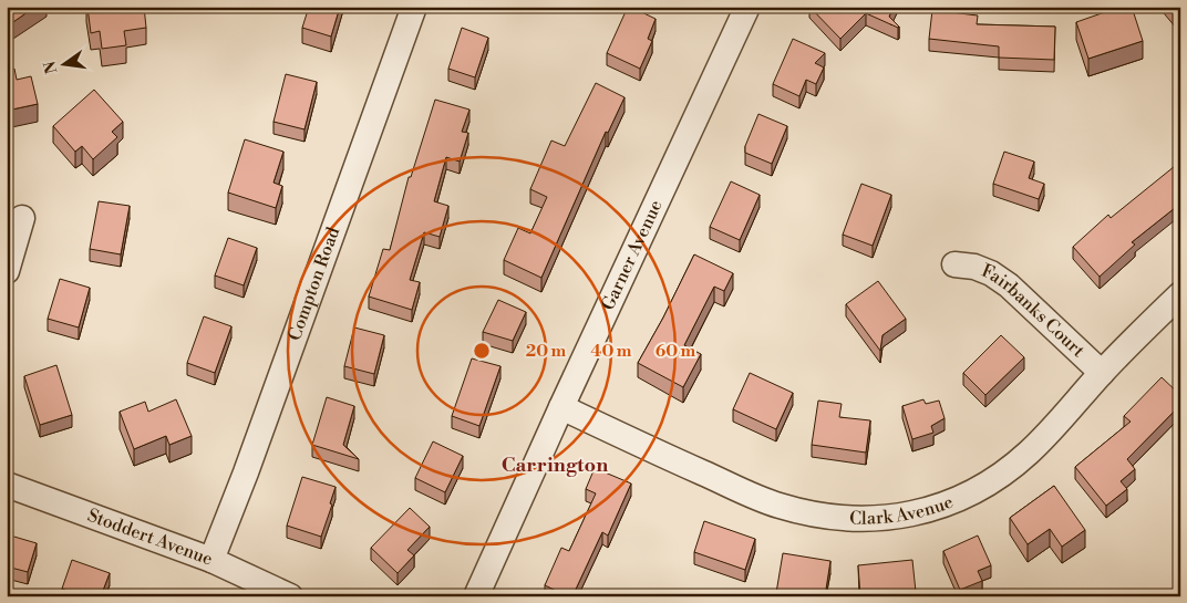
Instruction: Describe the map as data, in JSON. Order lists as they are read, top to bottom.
{
  "streets": {
    "street": [
      "Garner Avenue",
      "Compton Road",
      "Fairbanks Court",
      "Clark Avenue",
      "Stoddert Avenue"
    ]
  },
  "crossings": [
    ["Garner Avenue", "Clark Avenue"],
    ["Compton Road", "Stoddert Avenue"],
    ["Fairbanks Court", "Clark Avenue"]
  ],
  "districts": ["Carrington"],
  "north": "left",
  "rings": ["20 m", "40 m", "60 m"]
}
